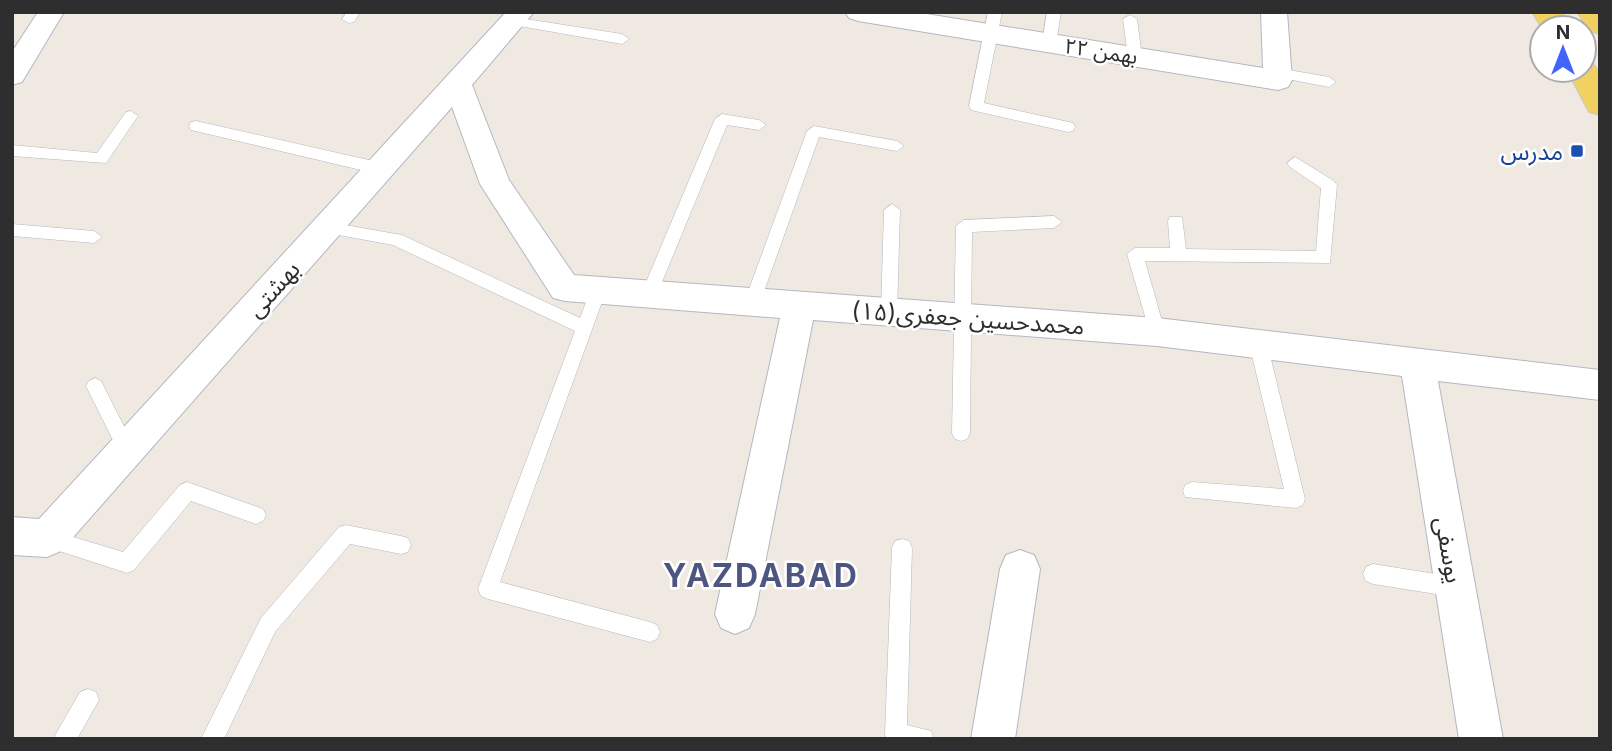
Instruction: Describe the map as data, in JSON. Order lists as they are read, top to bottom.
{
  "streets": {
    "street": [
      "۲۲ بهمن",
      "بهشتی",
      "محمدحسین جعفری(۱۵)",
      "یوسفی"
    ]
  },
  "crossings": [
    ["بهشتی", "محمدحسین جعفری(۱۵)"],
    ["محمدحسین جعفری(۱۵)", "یوسفی"]
  ],
  "districts": ["YAZDABAD"],
  "places": {
    "transit": ["مدرس"]
  },
  "north": "top"
}
